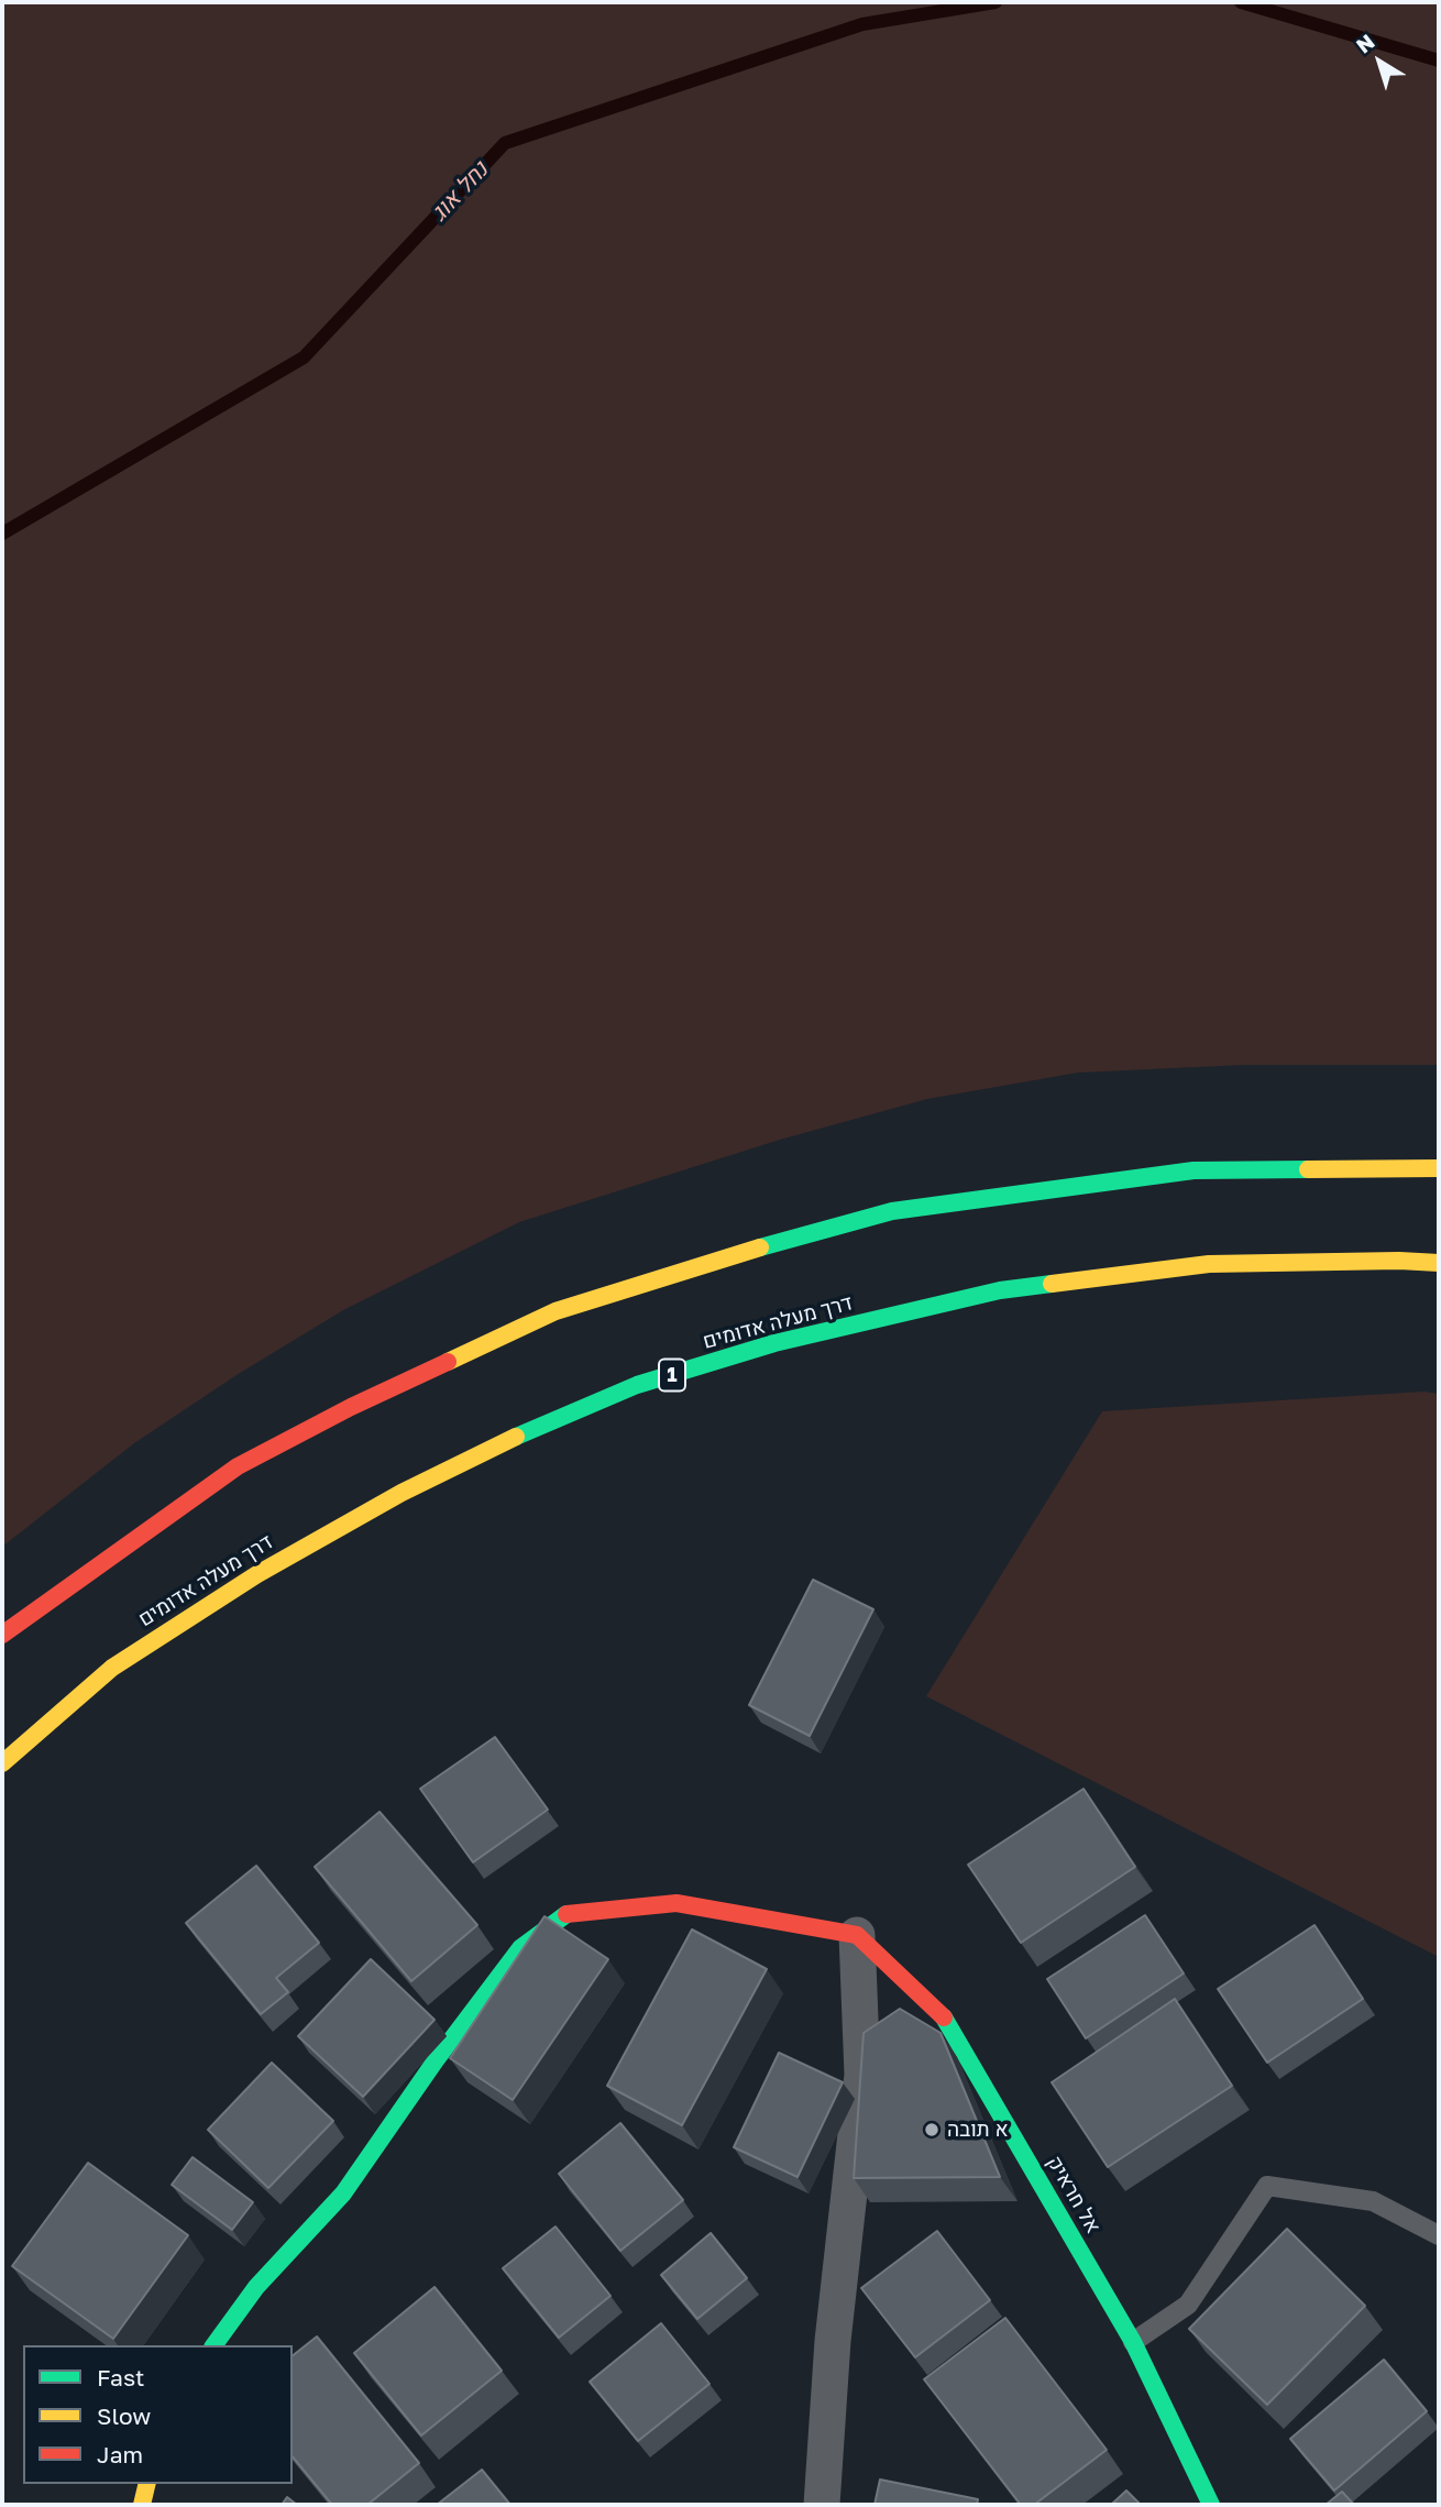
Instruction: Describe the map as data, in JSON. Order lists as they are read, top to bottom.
{
  "streets": {
    "main road": ["דרך מעלה אדומים", "1", "אל חראיק"]
  },
  "water": ["נחל אוג"],
  "places": ["א תובה"],
  "legend": ["Fast", "Slow", "Jam"],
  "north": "top left"
}
